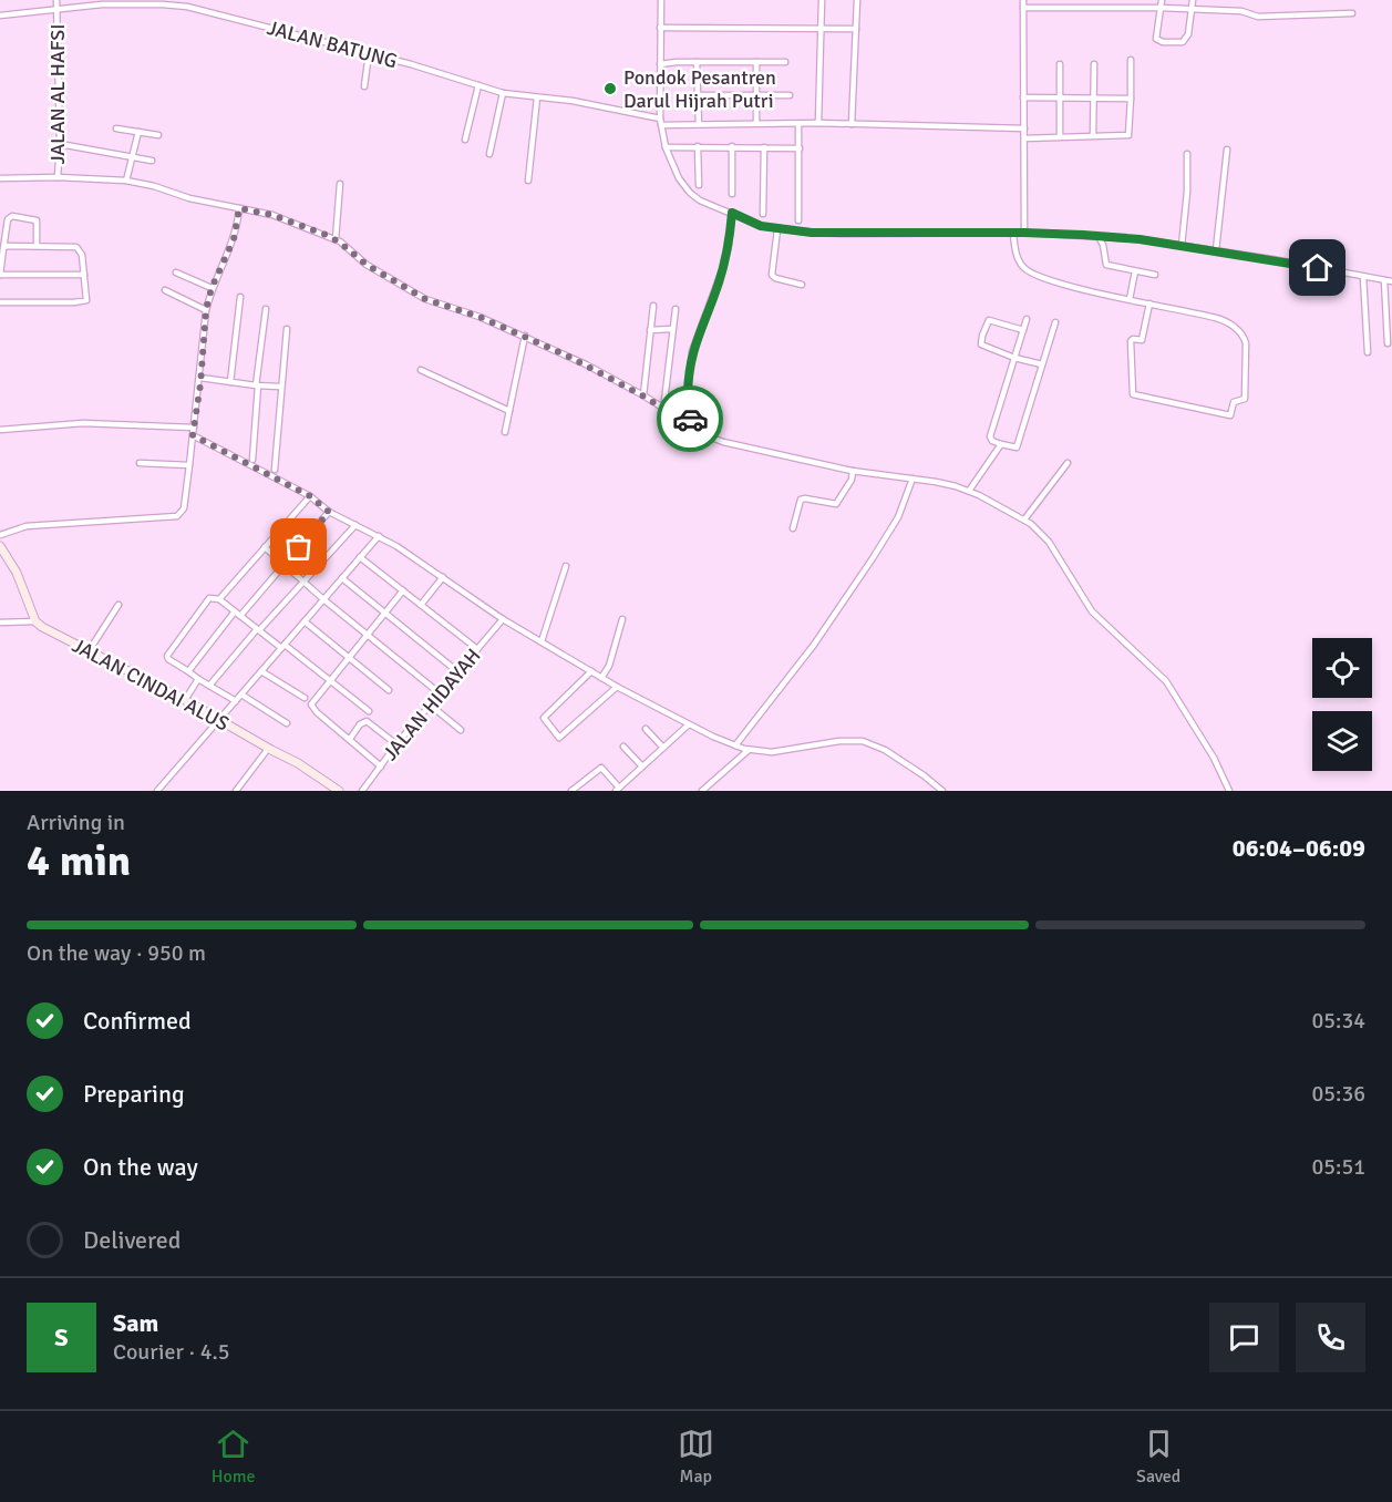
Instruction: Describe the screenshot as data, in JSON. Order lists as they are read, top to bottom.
{
  "streets": {
    "street": [
      "JALAN BATUNG",
      "JALAN AL HAFSI",
      "JALAN CINDAI ALUS",
      "JALAN HIDAYAH"
    ]
  },
  "crossings": [
    ["JALAN BATUNG", "JALAN AL HAFSI"]
  ],
  "places": ["Pondok Pesantren Darul Hijrah Putri"],
  "page": {
    "heading": ["4 min", "Arriving in", "06:04–06:09"],
    "panel": ["Sam", "Courier · 4.5"],
    "bar": "On the way · 950 m",
    "list": [
      ["Confirmed", "05:34"],
      ["Preparing", "05:36"],
      ["On the way", "05:51"],
      "Delivered"
    ],
    "round": "S",
    "tabs": ["Home", "Map", "Saved"]
  }
}
